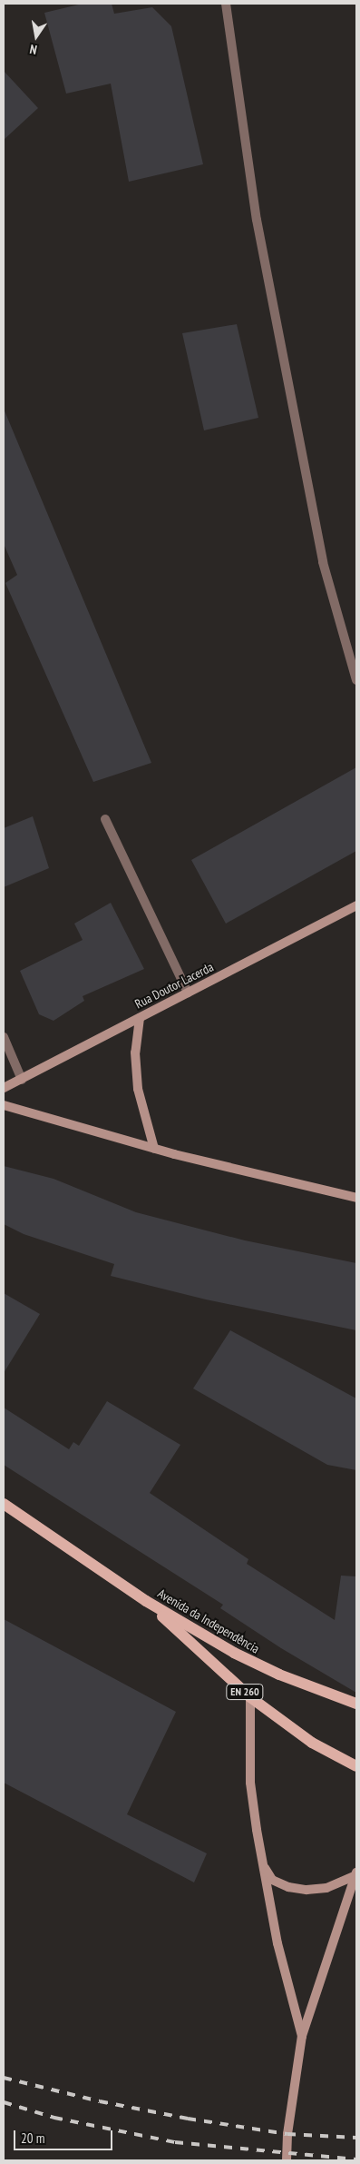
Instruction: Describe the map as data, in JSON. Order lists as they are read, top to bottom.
{
  "streets": {
    "main road": ["Rua Doutor Lacerda", "Avenida da Independência", "EN 260"]
  },
  "crossings": [
    ["Avenida da Independência", "EN 260"]
  ],
  "scale_bar": "20 m",
  "north": "bottom"
}
